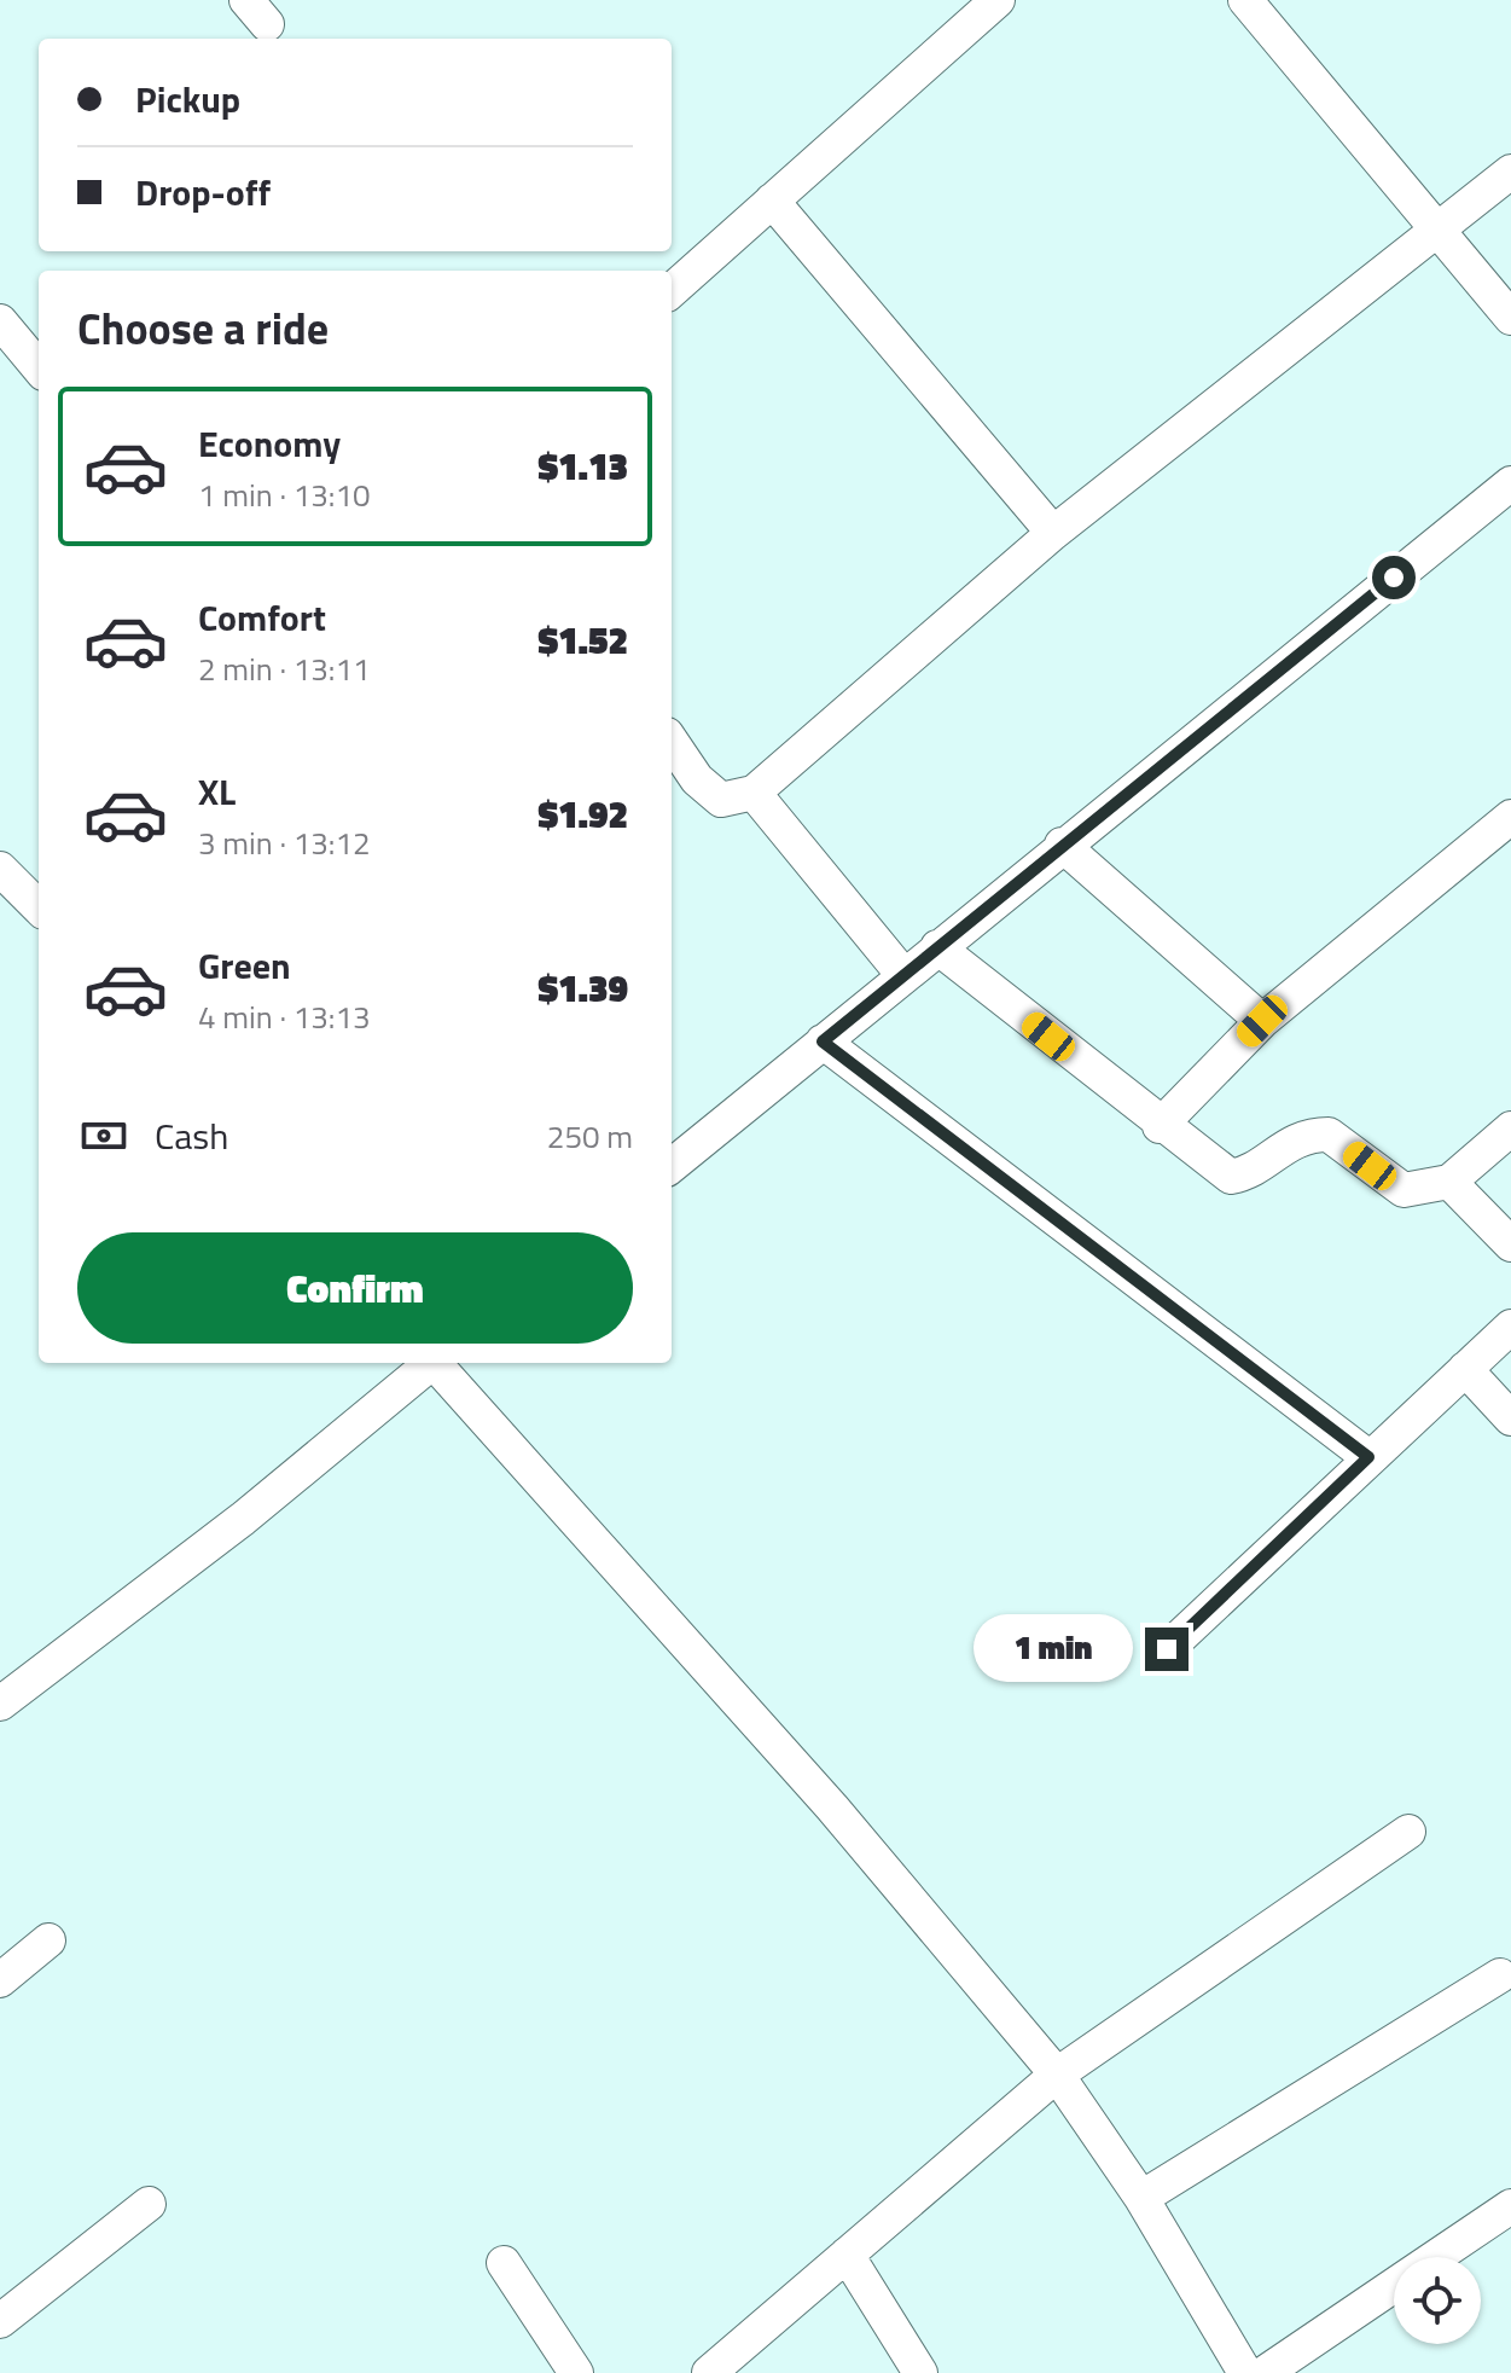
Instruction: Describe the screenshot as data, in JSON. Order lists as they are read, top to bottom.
{
  "page": {
    "banner": ["Pickup", "Drop-off"],
    "heading": "Choose a ride",
    "list": [
      {
        "name": "Economy",
        "note": "1 min · 13:10",
        "value": "$1.13"
      },
      {
        "name": "Comfort",
        "note": "2 min · 13:11",
        "value": "$1.52"
      },
      {
        "name": "XL",
        "note": "3 min · 13:12",
        "value": "$1.92"
      },
      {
        "name": "Green",
        "note": "4 min · 13:13",
        "value": "$1.39"
      }
    ],
    "pay": ["Cash", "250 m"],
    "buttons": "Confirm",
    "bubble": "1 min"
  }
}
